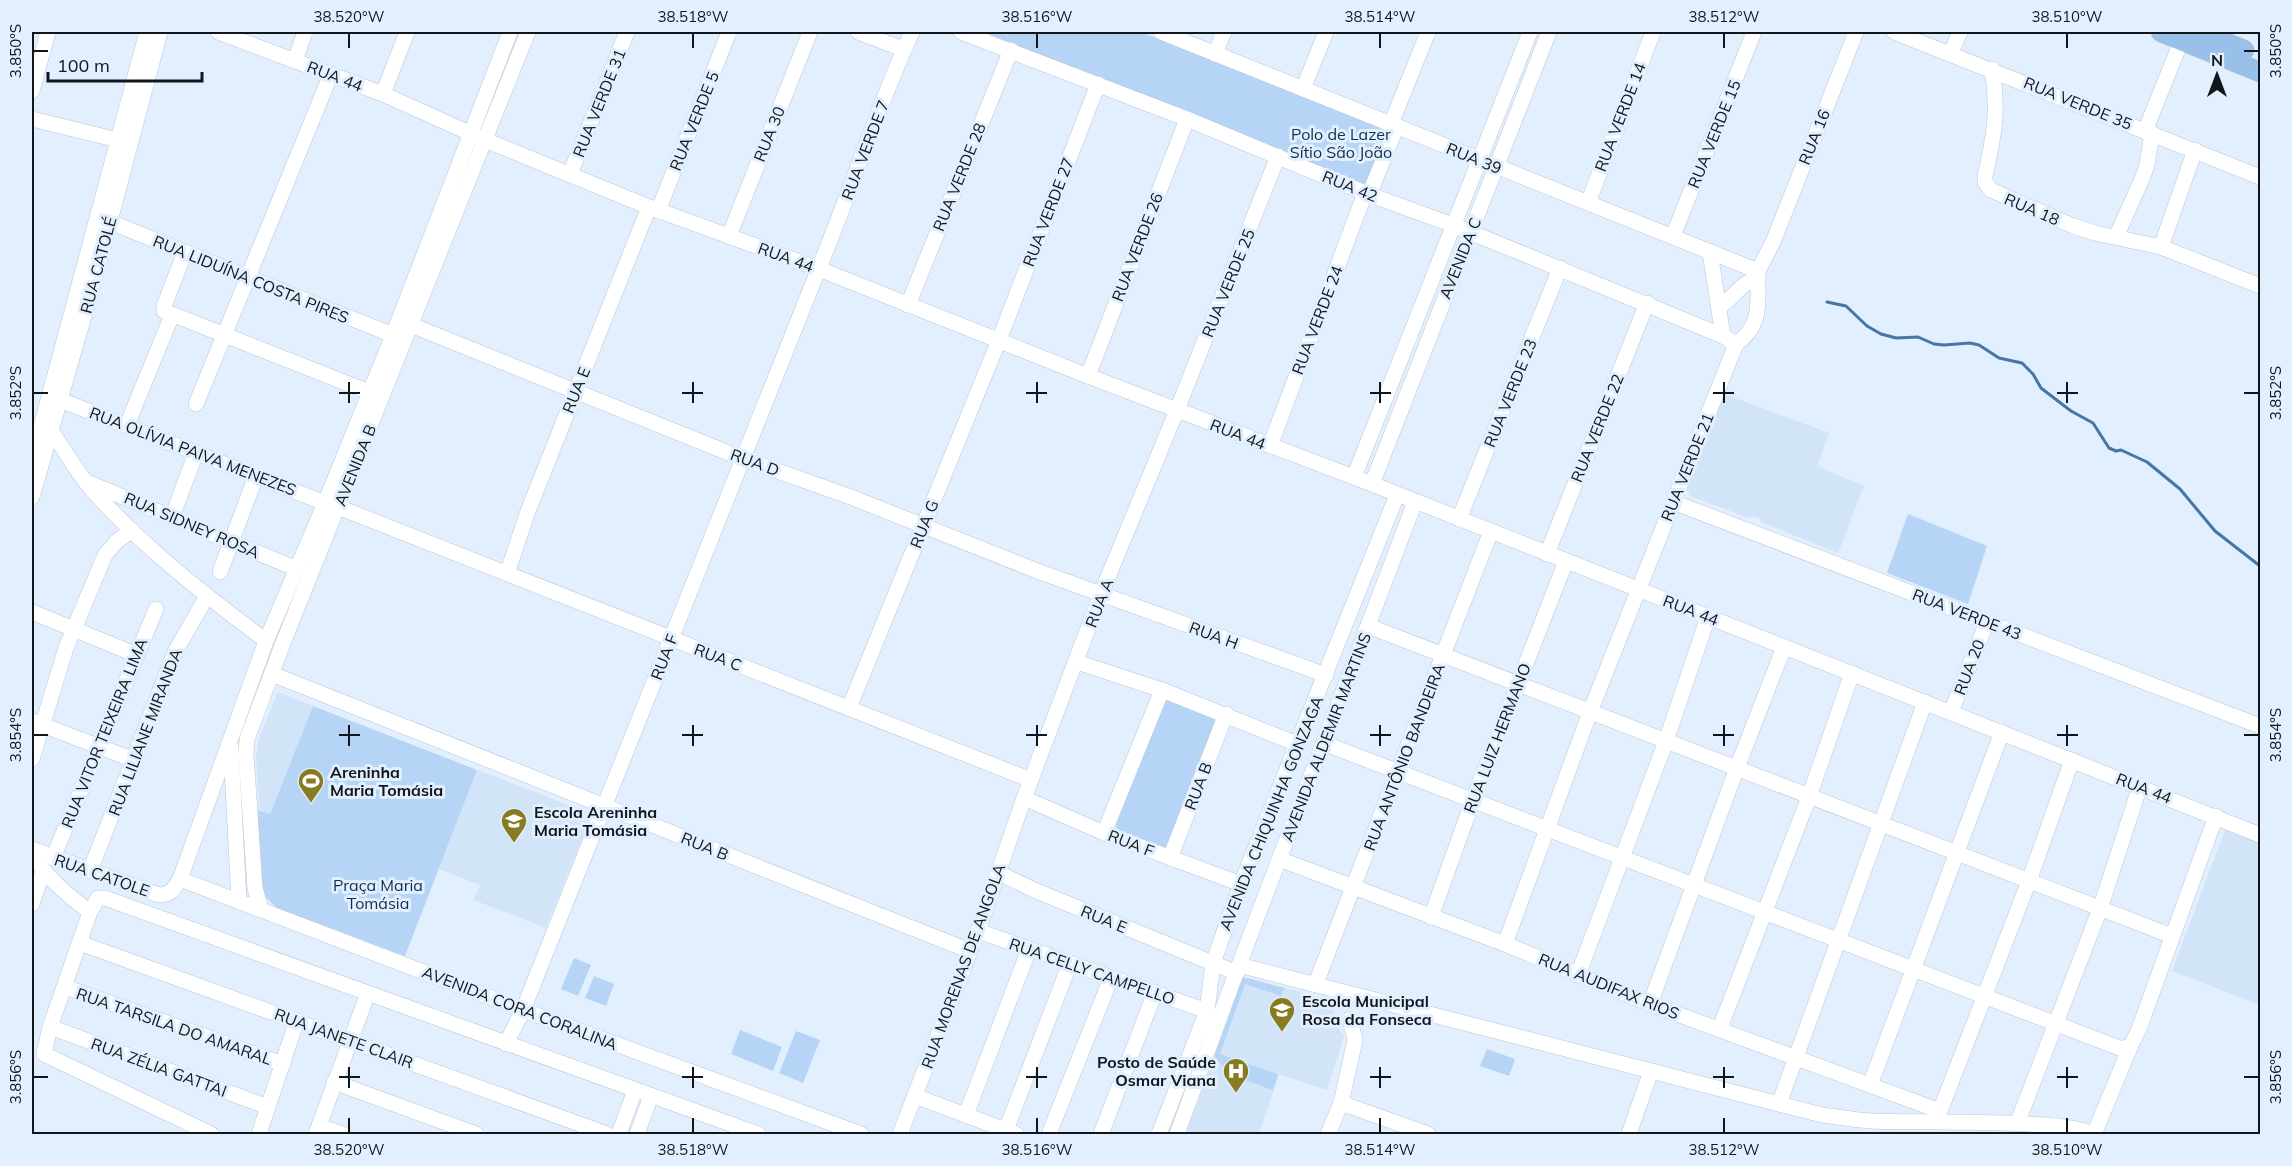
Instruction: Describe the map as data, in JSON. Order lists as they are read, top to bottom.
{
  "streets": {
    "street": [
      "RUA 44",
      "RUA VERDE 31",
      "RUA VERDE 35",
      "RUA VERDE 14",
      "RUA VERDE 5",
      "RUA 30",
      "RUA VERDE 15",
      "RUA 16",
      "RUA VERDE 7",
      "RUA 39",
      "RUA VERDE 28",
      "RUA 42",
      "RUA 18",
      "RUA VERDE 27",
      "RUA VERDE 26",
      "AVENIDA C",
      "RUA CATOLÉ",
      "RUA LIDUÍNA COSTA PIRES",
      "RUA VERDE 25",
      "RUA VERDE 24",
      "RUA E",
      "RUA VERDE 23",
      "RUA VERDE 22",
      "RUA OLÍVIA PAIVA MENEZES",
      "RUA D",
      "AVENIDA B",
      "RUA VERDE 21",
      "RUA G",
      "RUA SIDNEY ROSA",
      "RUA A",
      "RUA VERDE 43",
      "RUA H",
      "RUA F",
      "RUA C",
      "RUA 20",
      "RUA LILIANE MIRANDA",
      "RUA VITOR TEIXEIRA LIMA",
      "AVENIDA ALDEMIR MARTINS",
      "RUA LUIZ HERMANO",
      "RUA ANTÔNIO BANDEIRA",
      "RUA B",
      "AVENIDA CHIQUINHA GONZAGA",
      "RUA CATOLE",
      "RUA MORENAS DE ANGOLA",
      "RUA CELLY CAMPELLO",
      "RUA AUDIFAX RIOS",
      "AVENIDA CORA CORALINA",
      "RUA TARSILA DO AMARAL",
      "RUA JANETE CLAIR",
      "RUA ZÉLIA GATTAI"
    ]
  },
  "crossings": [
    ["RUA 44", "RUA VERDE 31"],
    ["RUA 44", "RUA VERDE 5"],
    ["RUA 44", "RUA 30"],
    ["RUA 44", "RUA VERDE 7"],
    ["RUA 44", "RUA VERDE 28"],
    ["RUA 44", "RUA VERDE 27"],
    ["RUA 44", "RUA VERDE 26"],
    ["RUA 44", "AVENIDA C"],
    ["RUA 44", "RUA VERDE 25"],
    ["RUA 44", "RUA VERDE 24"],
    ["RUA 44", "RUA E"],
    ["RUA 44", "RUA VERDE 23"],
    ["RUA 44", "RUA VERDE 22"],
    ["RUA 44", "AVENIDA B"],
    ["RUA 44", "RUA VERDE 21"],
    ["RUA 44", "RUA G"],
    ["RUA 44", "RUA A"],
    ["RUA 44", "RUA F"],
    ["RUA 44", "RUA 20"],
    ["RUA 44", "AVENIDA ALDEMIR MARTINS"],
    ["RUA 44", "RUA LUIZ HERMANO"],
    ["RUA 44", "RUA ANTÔNIO BANDEIRA"],
    ["RUA 44", "AVENIDA CHIQUINHA GONZAGA"],
    ["RUA VERDE 35", "RUA 18"],
    ["RUA VERDE 14", "RUA 39"],
    ["RUA VERDE 5", "RUA E"],
    ["RUA VERDE 15", "RUA 39"],
    ["RUA 16", "RUA 39"],
    ["RUA VERDE 7", "RUA F"],
    ["RUA 39", "AVENIDA C"],
    ["RUA 39", "RUA VERDE 24"],
    ["RUA VERDE 28", "RUA 42"],
    ["RUA 42", "RUA VERDE 27"],
    ["RUA 42", "RUA VERDE 26"],
    ["RUA 42", "AVENIDA C"],
    ["RUA 42", "RUA VERDE 25"],
    ["RUA 42", "RUA VERDE 24"],
    ["RUA 42", "RUA VERDE 23"],
    ["RUA 42", "RUA VERDE 22"],
    ["RUA 42", "RUA VERDE 21"],
    ["RUA VERDE 27", "RUA G"],
    ["RUA CATOLÉ", "RUA LIDUÍNA COSTA PIRES"],
    ["RUA CATOLÉ", "RUA OLÍVIA PAIVA MENEZES"],
    ["RUA LIDUÍNA COSTA PIRES", "AVENIDA B"],
    ["RUA VERDE 25", "RUA A"],
    ["RUA E", "RUA D"],
    ["RUA E", "RUA C"],
    ["RUA E", "AVENIDA CHIQUINHA GONZAGA"],
    ["RUA E", "RUA MORENAS DE ANGOLA"],
    ["RUA OLÍVIA PAIVA MENEZES", "AVENIDA B"],
    ["RUA OLÍVIA PAIVA MENEZES", "RUA C"],
    ["RUA D", "AVENIDA B"],
    ["RUA D", "RUA G"],
    ["RUA D", "RUA A"],
    ["RUA D", "RUA H"],
    ["RUA D", "RUA F"],
    ["AVENIDA B", "RUA SIDNEY ROSA"],
    ["AVENIDA B", "RUA C"],
    ["AVENIDA B", "RUA B"],
    ["AVENIDA B", "RUA CATOLE"],
    ["AVENIDA B", "AVENIDA CORA CORALINA"],
    ["RUA VERDE 21", "RUA VERDE 43"],
    ["RUA VERDE 21", "RUA AUDIFAX RIOS"],
    ["RUA G", "RUA C"],
    ["RUA A", "RUA H"],
    ["RUA A", "RUA F"],
    ["RUA A", "RUA C"],
    ["RUA A", "RUA MORENAS DE ANGOLA"],
    ["RUA VERDE 43", "RUA 20"],
    ["RUA H", "AVENIDA CHIQUINHA GONZAGA"],
    ["RUA F", "RUA C"],
    ["RUA F", "RUA B"],
    ["RUA F", "AVENIDA CHIQUINHA GONZAGA"],
    ["RUA F", "RUA MORENAS DE ANGOLA"],
    ["RUA F", "AVENIDA CORA CORALINA"],
    ["RUA LILIANE MIRANDA", "RUA CATOLE"],
    ["RUA VITOR TEIXEIRA LIMA", "RUA CATOLE"],
    ["AVENIDA ALDEMIR MARTINS", "RUA AUDIFAX RIOS"],
    ["RUA LUIZ HERMANO", "RUA AUDIFAX RIOS"],
    ["RUA ANTÔNIO BANDEIRA", "RUA AUDIFAX RIOS"],
    ["RUA B", "RUA MORENAS DE ANGOLA"],
    ["AVENIDA CHIQUINHA GONZAGA", "RUA CELLY CAMPELLO"],
    ["RUA CATOLE", "AVENIDA CORA CORALINA"],
    ["RUA MORENAS DE ANGOLA", "RUA CELLY CAMPELLO"]
  ],
  "parks": ["Polo de Lazer Sítio São João", "Praça Maria Tomásia"],
  "places": {
    "sports": ["Areninha Maria Tomásia"],
    "school or university": ["Escola Areninha Maria Tomásia", "Escola Municipal Rosa da Fonseca"],
    "hospital": ["Posto de Saúde Osmar Viana"]
  },
  "scale_bar": "100 m",
  "north": "top",
  "coordinates": [
    "38.520°W",
    "38.518°W",
    "38.516°W",
    "38.514°W",
    "38.512°W",
    "38.510°W",
    "3.850°S",
    "3.852°S",
    "3.854°S",
    "3.856°S"
  ]
}
